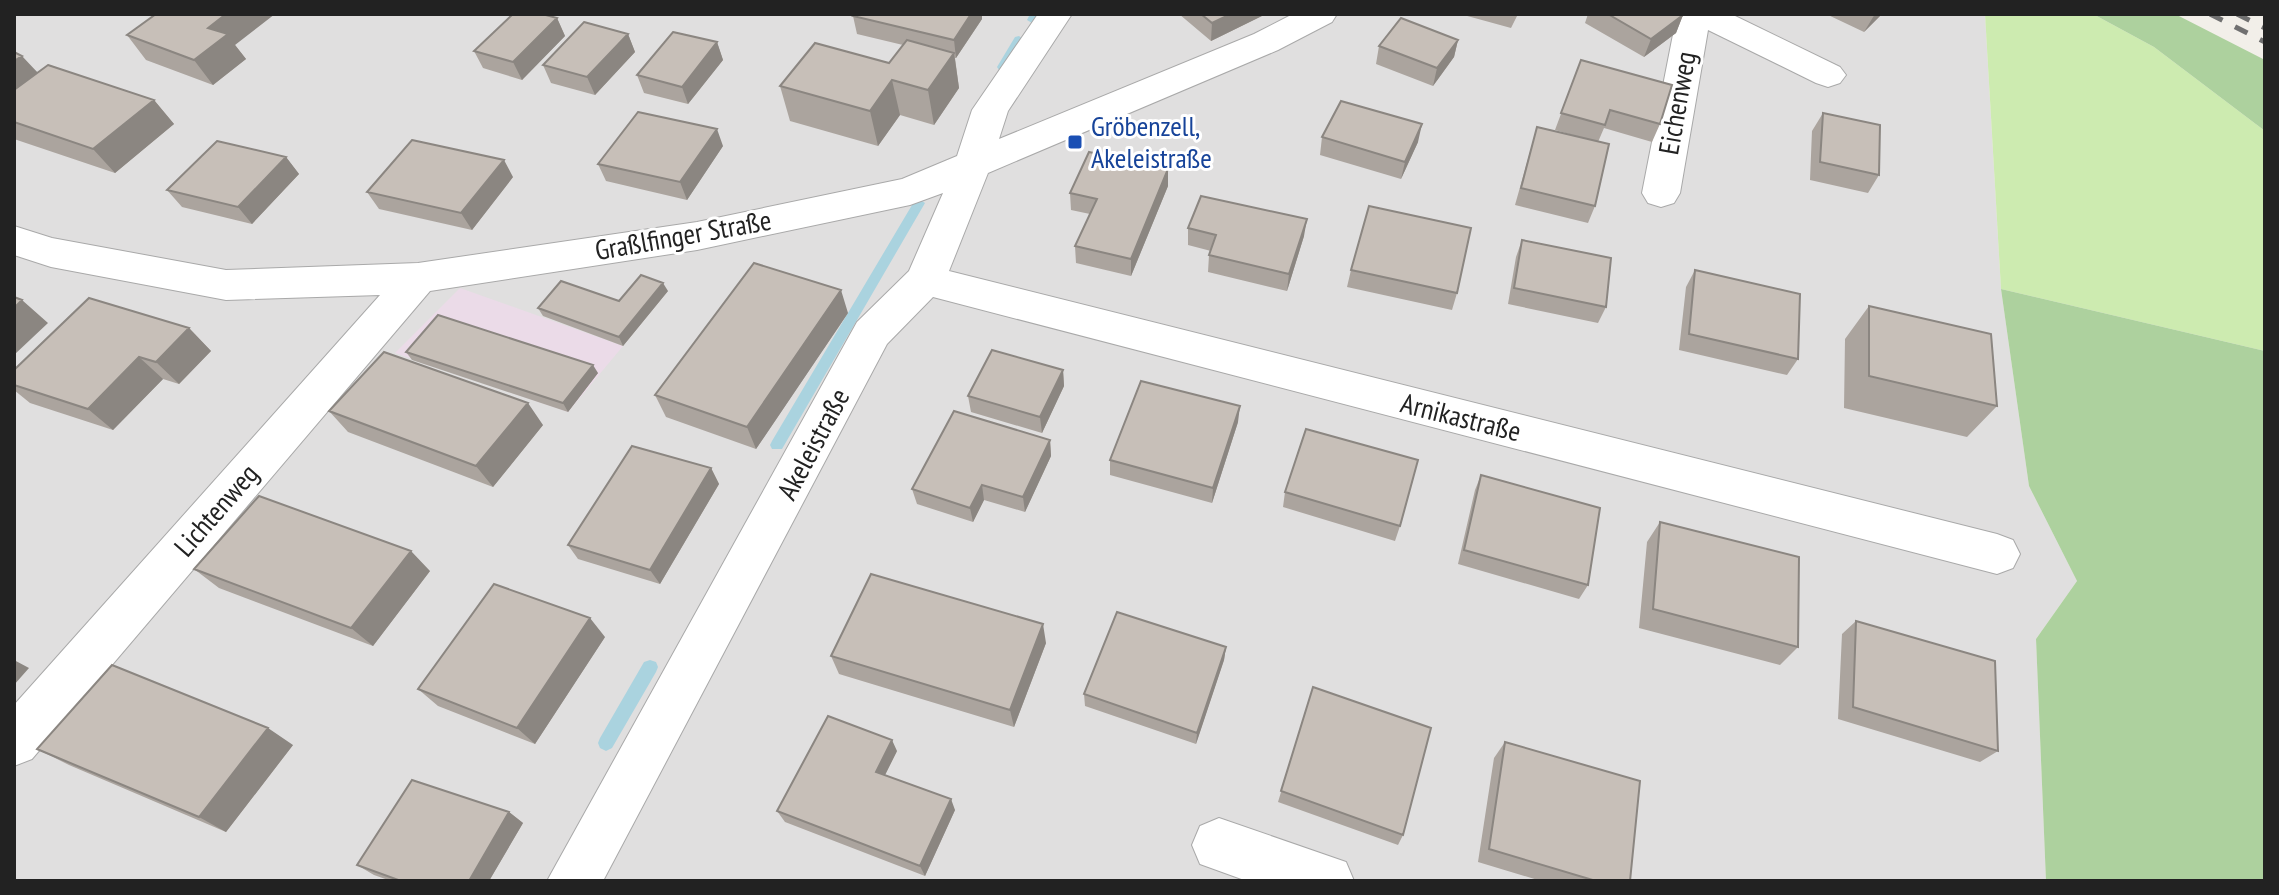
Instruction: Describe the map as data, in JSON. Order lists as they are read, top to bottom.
{
  "streets": {
    "street": [
      "Eichenweg",
      "Graßlfinger Straße",
      "Arnikastraße",
      "Akeleistraße",
      "Lichtenweg"
    ]
  },
  "crossings": [
    ["Graßlfinger Straße", "Akeleistraße"],
    ["Graßlfinger Straße", "Lichtenweg"],
    ["Arnikastraße", "Akeleistraße"]
  ],
  "places": {
    "transit": ["Gröbenzell, Akeleistraße"]
  }
}
